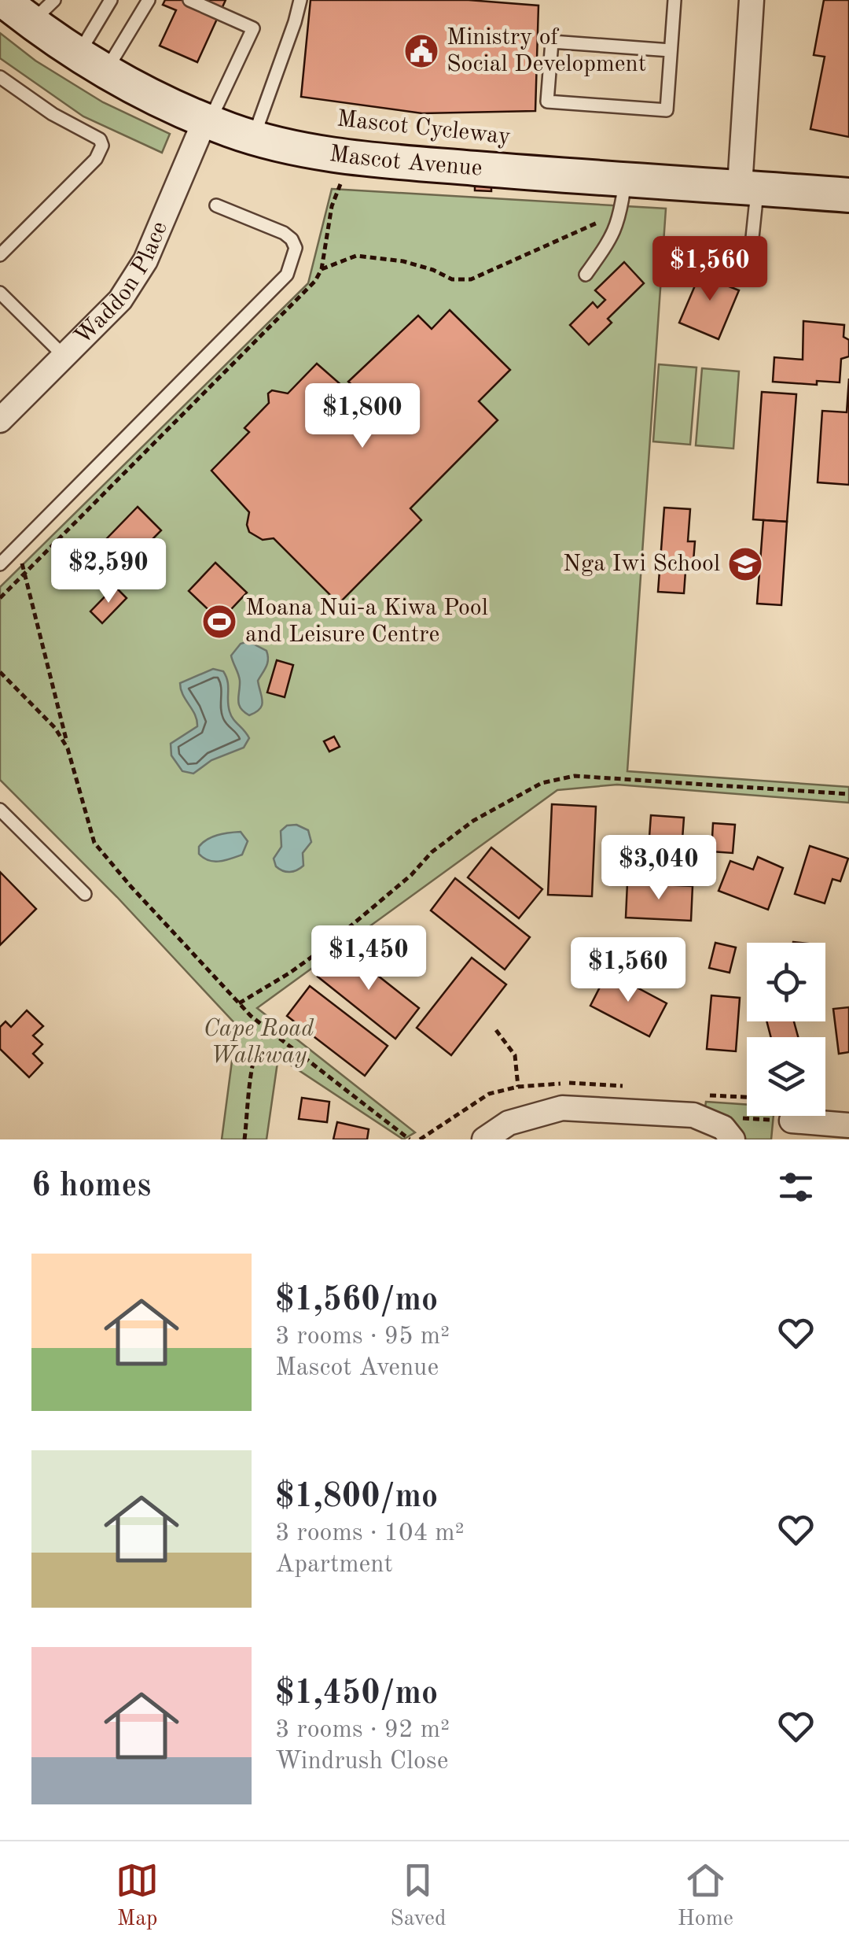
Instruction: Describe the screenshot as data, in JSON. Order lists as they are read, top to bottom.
{
  "streets": {
    "main road": ["Mascot Avenue"],
    "street": ["Waddon Place"]
  },
  "crossings": [
    ["Mascot Avenue", "Waddon Place"]
  ],
  "parks": ["Cape Road Walkway"],
  "places": {
    "public building": ["Ministry of Social Development"],
    "school or university": ["Nga Iwi School"],
    "sports": ["Moana Nui-a Kiwa Pool and Leisure Centre"]
  },
  "page": {
    "price": [
      "$1,560",
      "$1,800",
      "$2,590",
      "$3,040",
      "$1,450",
      "$1,560"
    ],
    "heading": "6 homes",
    "list": [
      {
        "name": "$1,560/mo",
        "note": "3 rooms · 95 m² · Mascot Avenue"
      },
      {
        "name": "$1,800/mo",
        "note": "3 rooms · 104 m² · Apartment"
      },
      {
        "name": "$1,450/mo",
        "note": "3 rooms · 92 m² · Windrush Close"
      }
    ],
    "tabs": ["Map", "Saved", "Home"]
  }
}
